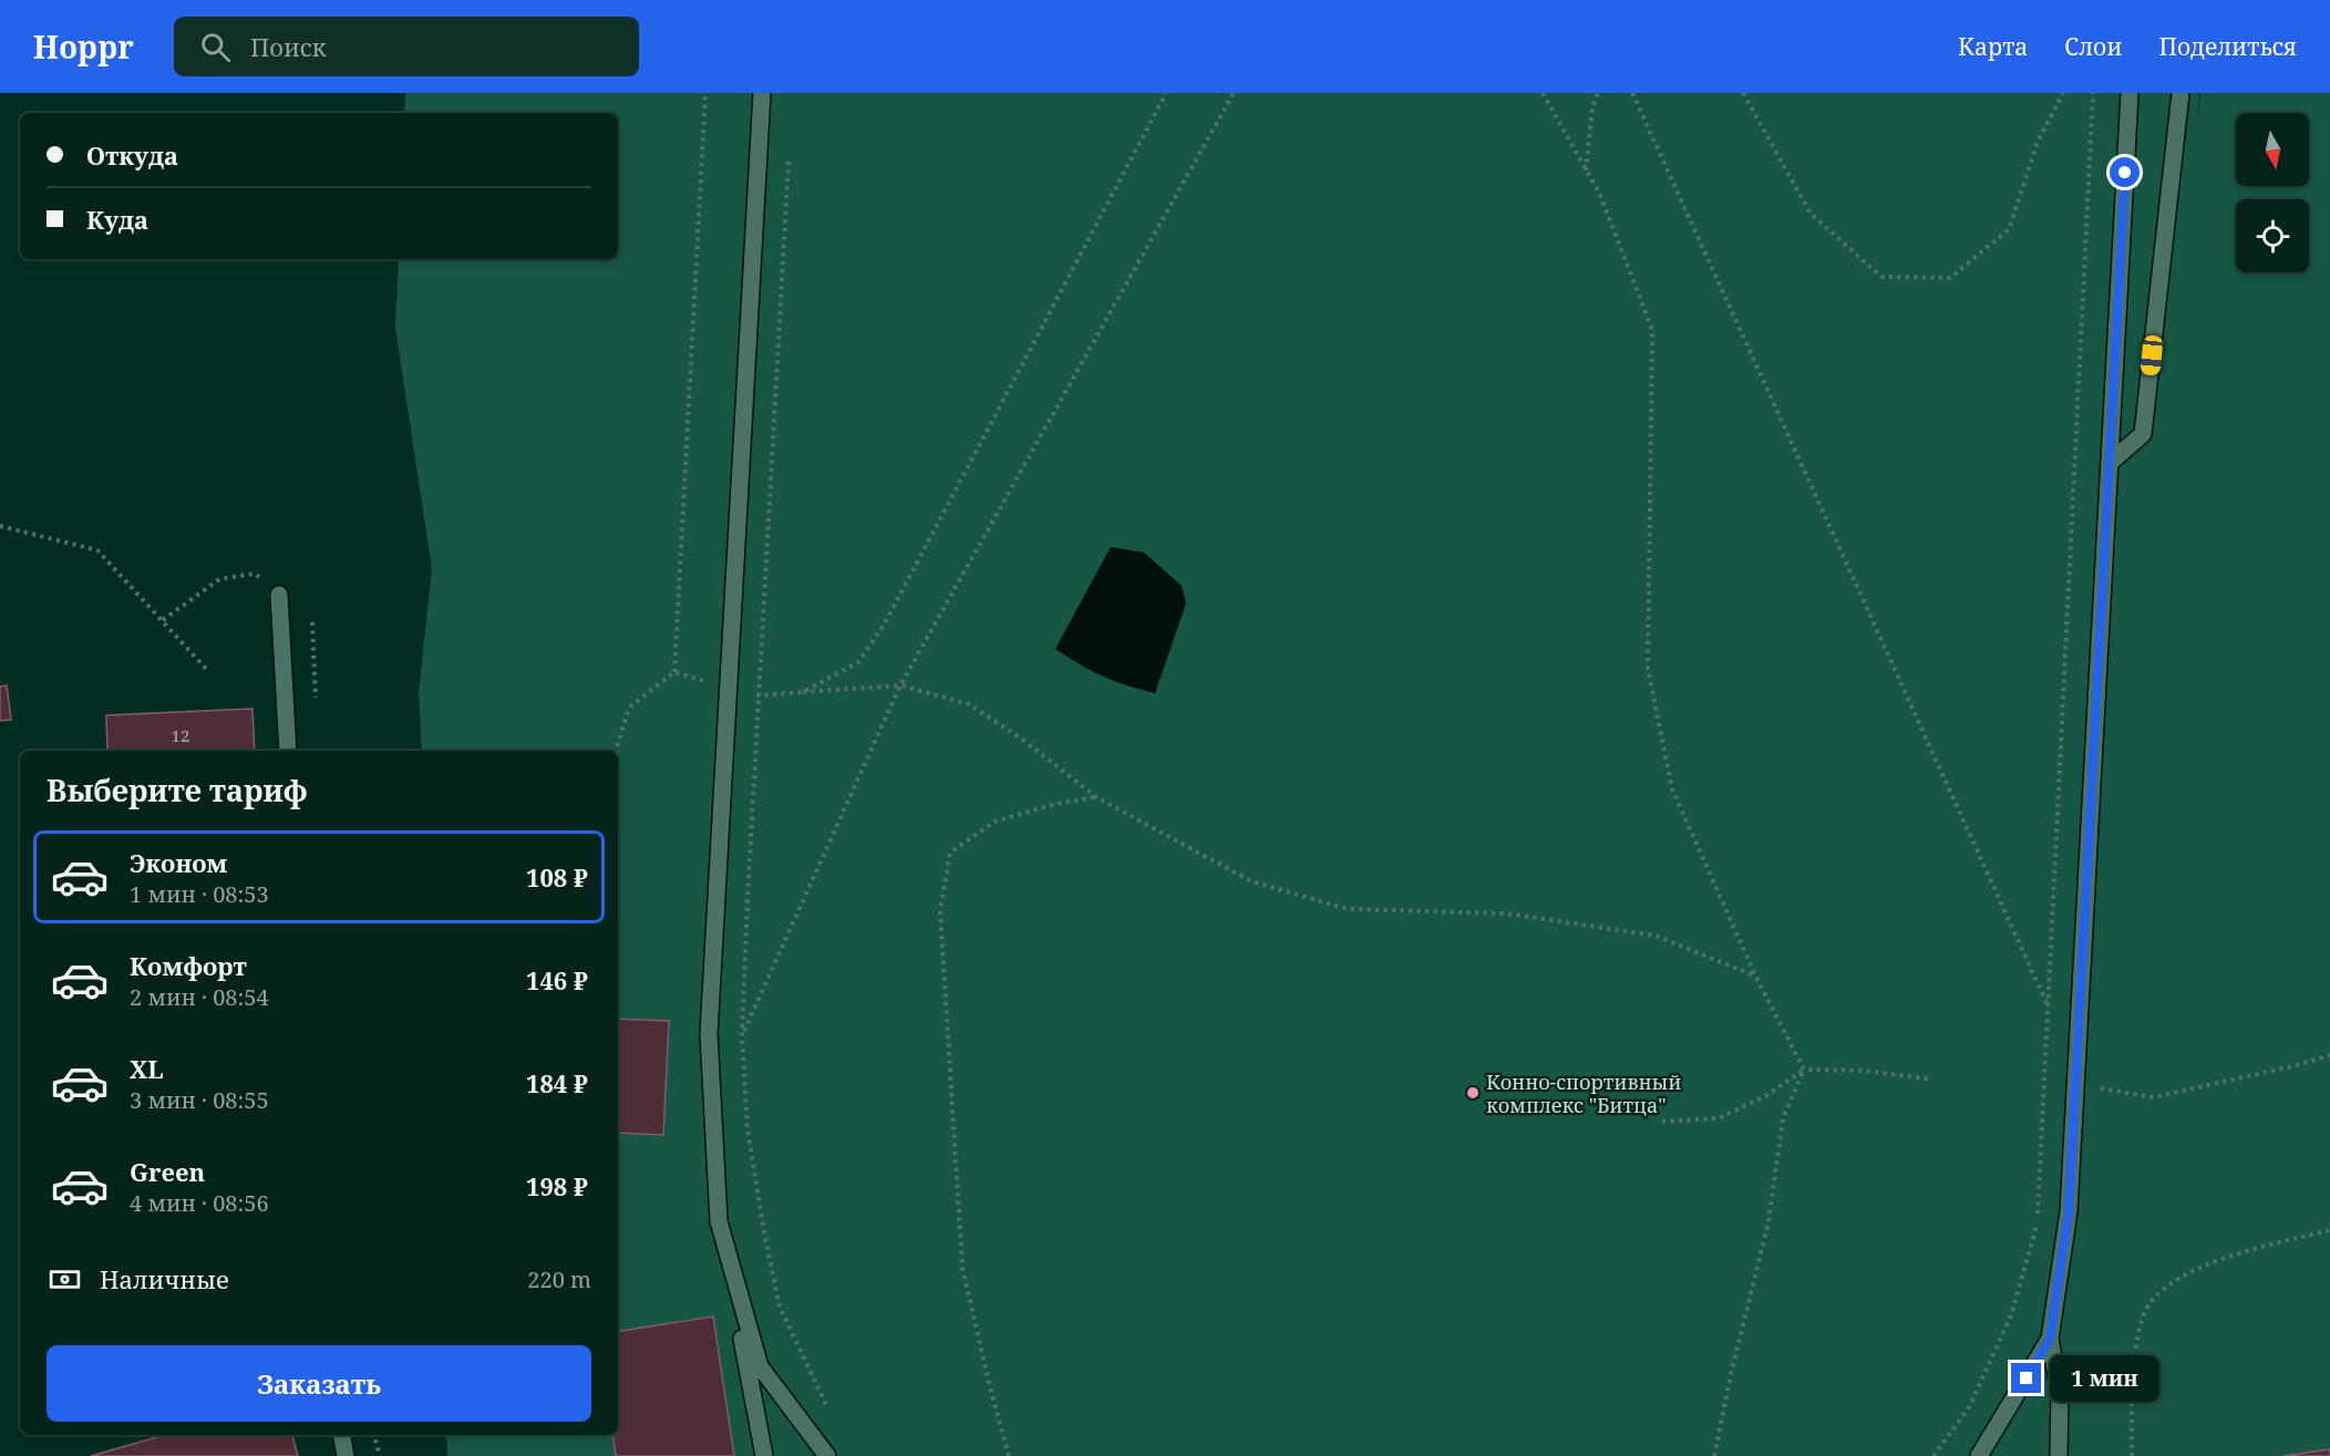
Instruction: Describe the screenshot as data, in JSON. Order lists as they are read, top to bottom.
{
  "places": ["Конно-спортивный комплекс \"Битца\""],
  "house_numbers": ["12"],
  "north": "bottom",
  "page": {
    "header": "Hoppr",
    "search": "Поиск",
    "nav": ["Карта", "Слои", "Поделиться"],
    "banner": ["Откуда", "Куда"],
    "heading": "Выберите тариф",
    "list": [
      {
        "name": "Эконом",
        "note": "1 мин · 08:53",
        "value": "108 ₽"
      },
      {
        "name": "Комфорт",
        "note": "2 мин · 08:54",
        "value": "146 ₽"
      },
      {
        "name": "XL",
        "note": "3 мин · 08:55",
        "value": "184 ₽"
      },
      {
        "name": "Green",
        "note": "4 мин · 08:56",
        "value": "198 ₽"
      }
    ],
    "pay": ["Наличные", "220 m"],
    "buttons": "Заказать",
    "bubble": "1 мин"
  }
}
